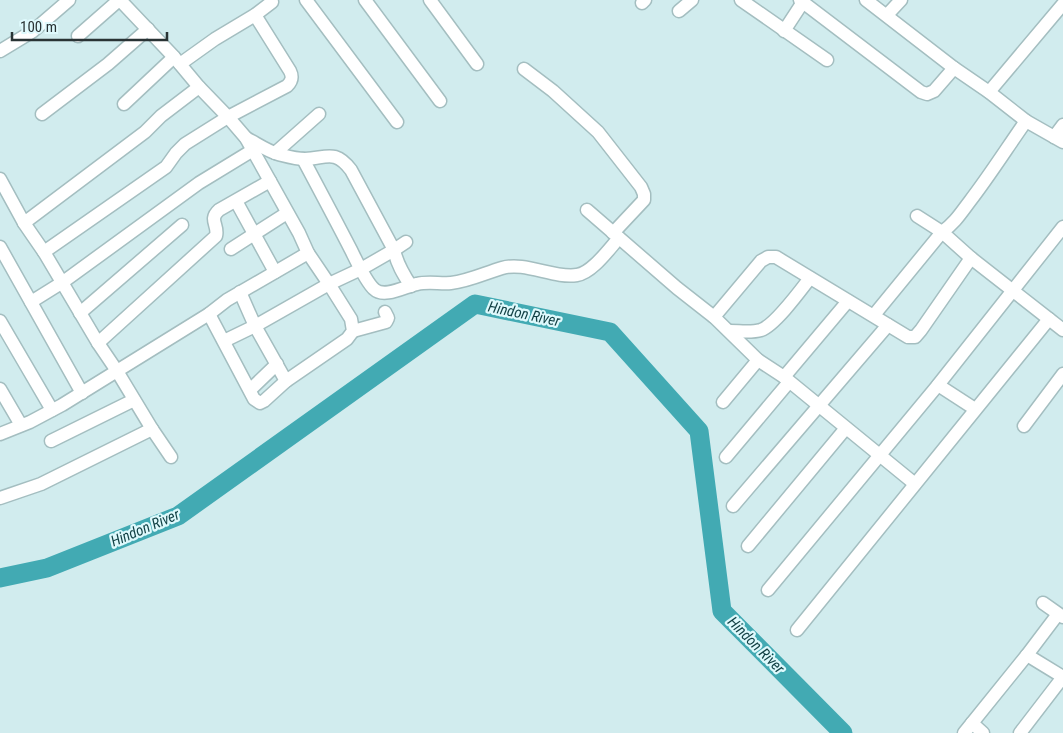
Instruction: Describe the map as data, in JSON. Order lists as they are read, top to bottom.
{
  "water": ["Hindon River"],
  "scale_bar": "100 m"
}
